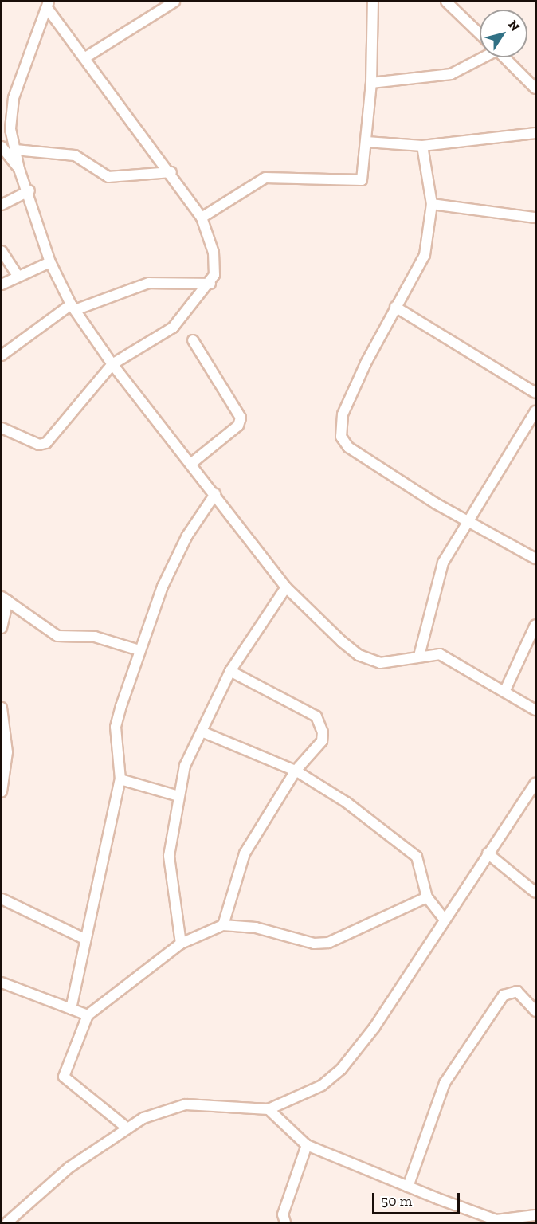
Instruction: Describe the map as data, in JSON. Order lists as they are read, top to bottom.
{
  "scale_bar": "50 m",
  "north": "top right"
}
